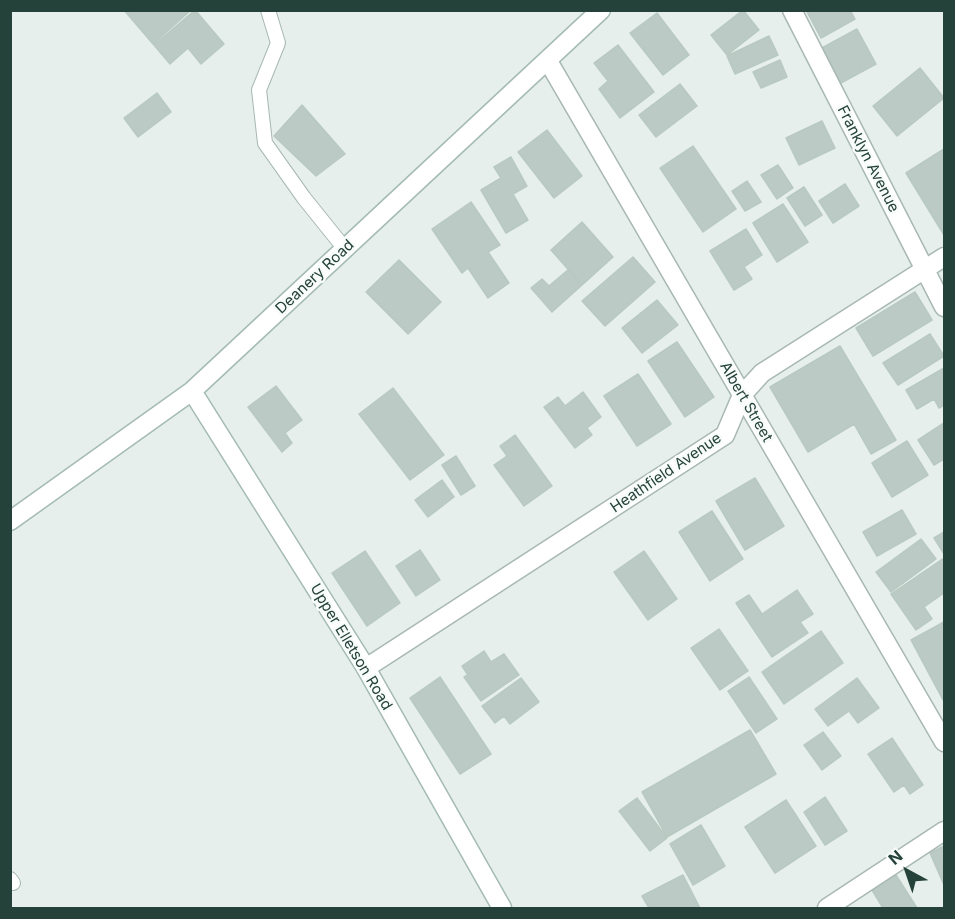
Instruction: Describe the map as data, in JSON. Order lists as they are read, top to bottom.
{
  "streets": {
    "street": [
      "Franklyn Avenue",
      "Deanery Road",
      "Albert Street",
      "Heathfield Avenue",
      "Upper Elletson Road"
    ]
  },
  "crossings": [
    ["Franklyn Avenue", "Heathfield Avenue"],
    ["Deanery Road", "Albert Street"],
    ["Deanery Road", "Upper Elletson Road"],
    ["Albert Street", "Heathfield Avenue"],
    ["Heathfield Avenue", "Upper Elletson Road"]
  ],
  "north": "top left"
}
